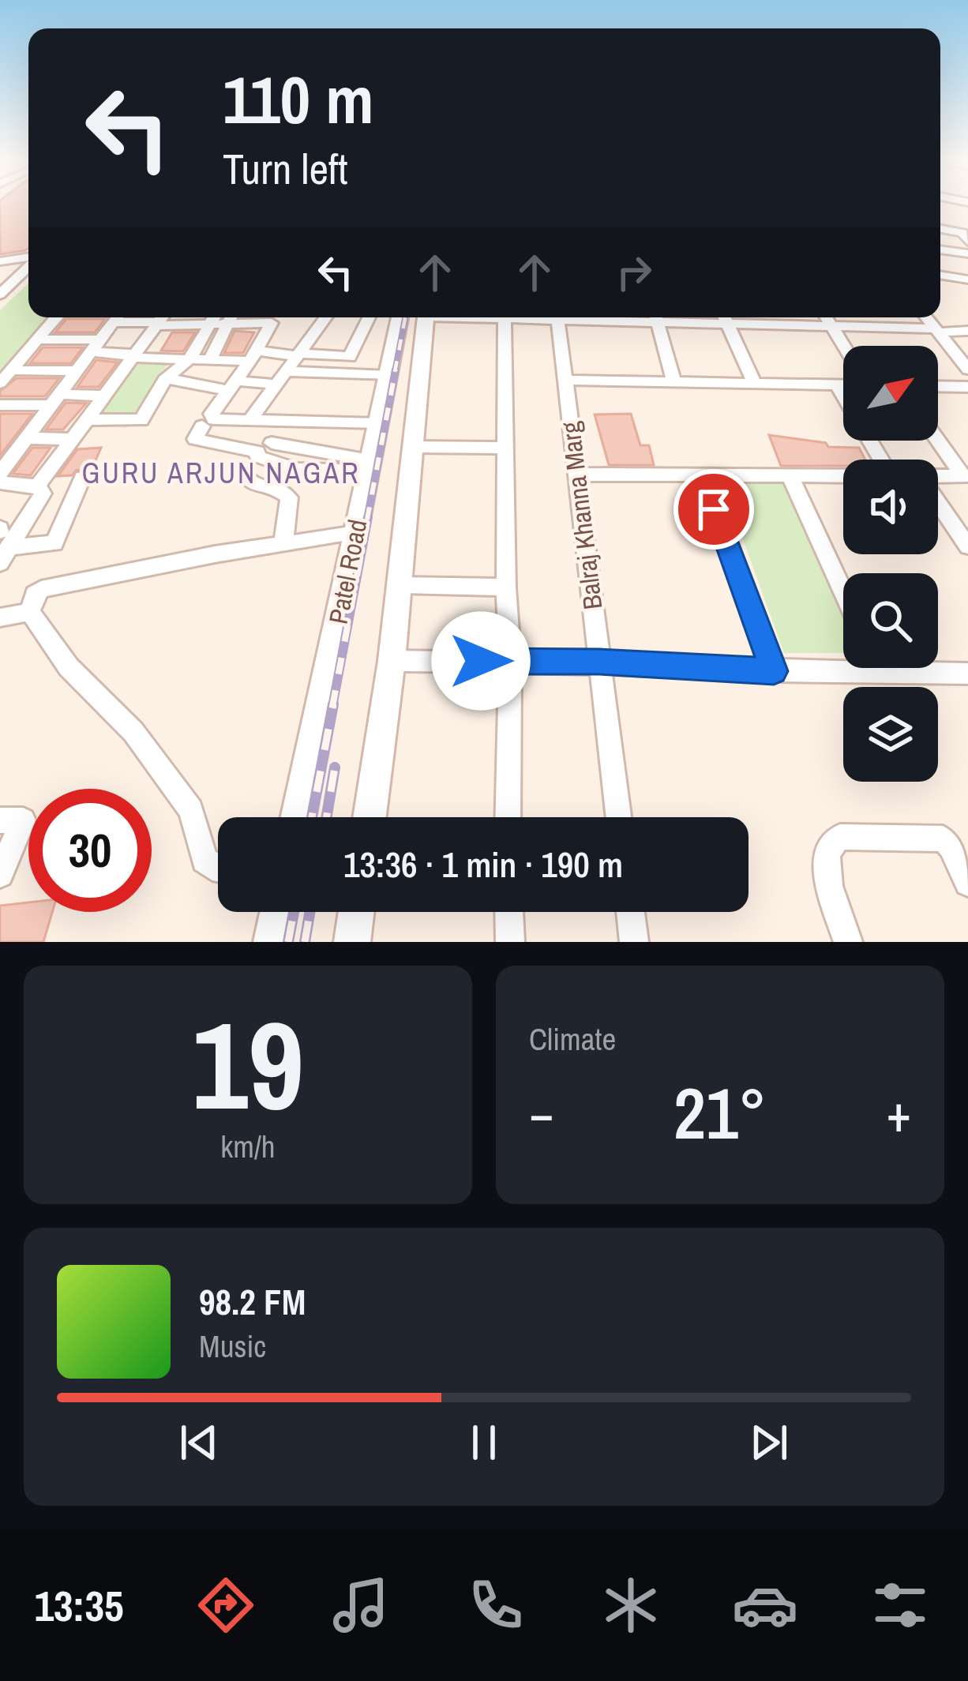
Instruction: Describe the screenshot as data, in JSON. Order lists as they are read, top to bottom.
{
  "streets": {
    "main road": ["Patel Road"],
    "street": ["Balraj Khanna Marg"]
  },
  "districts": ["GURU ARJUN NAGAR"],
  "north": "top right",
  "page": {
    "turn": ["110 m", "Turn left"],
    "limit": "30",
    "trip": "13:36 · 1 min · 190 m",
    "tile": [
      ["19", "km/h"],
      "Climate"
    ],
    "heat": ["−", "21°", "+"],
    "song": ["98.2 FM", "Music"],
    "tabs": "13:35"
  }
}
